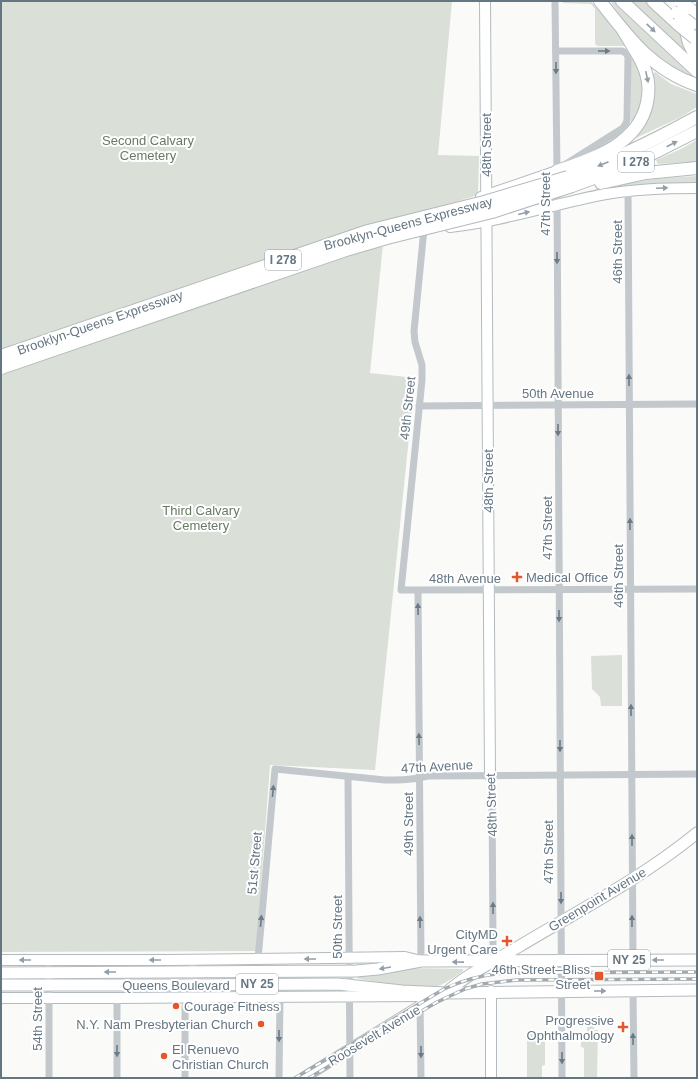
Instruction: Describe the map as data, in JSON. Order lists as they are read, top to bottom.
{
  "streets": {
    "highway": ["I 278", "Brooklyn-Queens Expressway"],
    "main road": ["Greenpoint Avenue", "NY 25", "Queens Boulevard"],
    "street": [
      "48th Street",
      "47th Street",
      "46th Street",
      "50th Avenue",
      "49th Street",
      "48th Avenue",
      "47th Avenue",
      "51st Street",
      "50th Street",
      "54th Street",
      "Roosevelt Avenue"
    ]
  },
  "crossings": [
    ["48th Street", "Brooklyn-Queens Expressway"],
    ["48th Street", "50th Avenue"],
    ["48th Street", "48th Avenue"],
    ["48th Street", "47th Avenue"],
    ["48th Street", "Greenpoint Avenue"],
    ["48th Street", "Queens Boulevard"],
    ["47th Street", "Brooklyn-Queens Expressway"],
    ["47th Street", "50th Avenue"],
    ["47th Street", "48th Avenue"],
    ["47th Street", "47th Avenue"],
    ["47th Street", "Greenpoint Avenue"],
    ["47th Street", "Queens Boulevard"],
    ["Brooklyn-Queens Expressway", "46th Street"],
    ["Brooklyn-Queens Expressway", "49th Street"],
    ["46th Street", "50th Avenue"],
    ["46th Street", "48th Avenue"],
    ["46th Street", "47th Avenue"],
    ["46th Street", "Greenpoint Avenue"],
    ["46th Street", "Queens Boulevard"],
    ["50th Avenue", "49th Street"],
    ["49th Street", "48th Avenue"],
    ["49th Street", "47th Avenue"],
    ["49th Street", "Queens Boulevard"],
    ["47th Avenue", "51st Street"],
    ["47th Avenue", "50th Street"],
    ["51st Street", "Queens Boulevard"],
    ["Greenpoint Avenue", "Queens Boulevard"],
    ["Greenpoint Avenue", "Roosevelt Avenue"],
    ["50th Street", "Queens Boulevard"],
    ["50th Street", "Roosevelt Avenue"],
    ["Queens Boulevard", "54th Street"],
    ["Queens Boulevard", "Roosevelt Avenue"]
  ],
  "one_way": [
    "47th Street",
    "46th Street",
    "49th Street",
    "51st Street"
  ],
  "parks": ["Second Calvary Cemetery", "Third Calvary Cemetery"],
  "places": {
    "health": ["Medical Office", "CityMD Urgent Care", "Progressive Ophthalmology"],
    "transit": ["46th Street–Bliss Street"],
    "other": ["Courage Fitness", "N.Y. Nam Presbyterian Church", "El Renuevo Christian Church"]
  }
}
